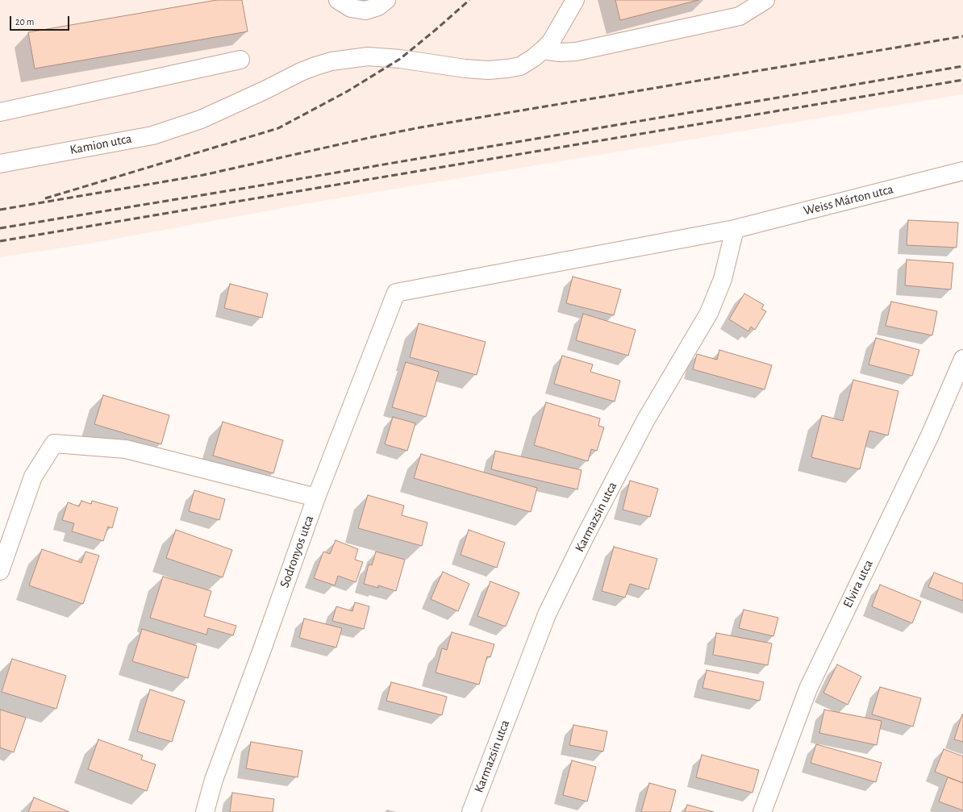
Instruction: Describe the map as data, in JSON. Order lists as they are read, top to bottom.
{
  "streets": {
    "street": [
      "Kamion utca",
      "Weiss Márton utca",
      "Karmazsin utca",
      "Sodronyos utca",
      "Elvira utca"
    ]
  },
  "crossings": [
    ["Weiss Márton utca", "Karmazsin utca"],
    ["Weiss Márton utca", "Sodronyos utca"]
  ],
  "scale_bar": "20 m"
}
